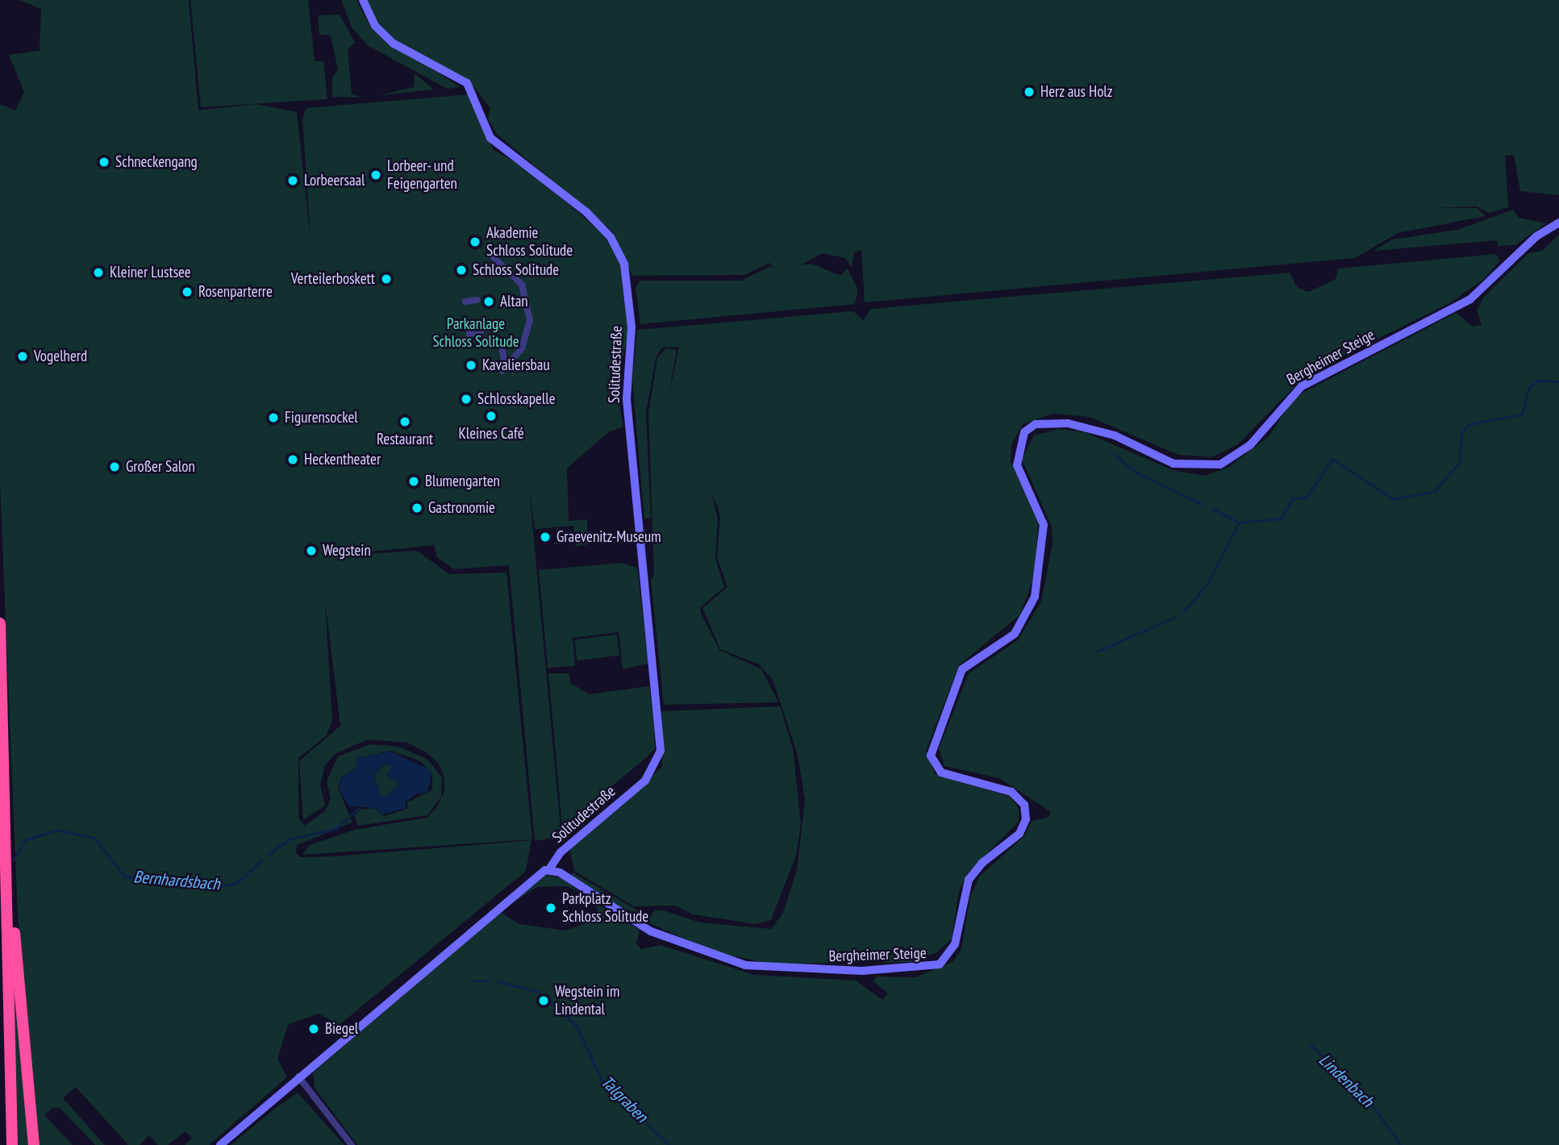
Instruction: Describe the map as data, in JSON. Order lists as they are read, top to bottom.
{
  "streets": {
    "street": ["Bergheimer Steige", "Solitudestraße"]
  },
  "crossings": [
    ["Bergheimer Steige", "Solitudestraße"]
  ],
  "water": ["Bernhardsbach", "Lindenbach", "Talgraben"],
  "parks": ["Parkanlage Schloss Solitude"],
  "places": [
    "Herz aus Holz",
    "Schneckengang",
    "Lorbeer- und Feigengarten",
    "Lorbeersaal",
    "Akademie Schloss Solitude",
    "Schloss Solitude",
    "Kleiner Lustsee",
    "Verteilerboskett",
    "Rosenparterre",
    "Altan",
    "Vogelherd",
    "Kavaliersbau",
    "Schlosskapelle",
    "Kleines Café",
    "Figurensockel",
    "Restaurant",
    "Heckentheater",
    "Großer Salon",
    "Blumengarten",
    "Gastronomie",
    "Graevenitz-Museum",
    "Wegstein",
    "Parkplatz Schloss Solitude",
    "Wegstein im Lindental",
    "Biegel"
  ]
}
